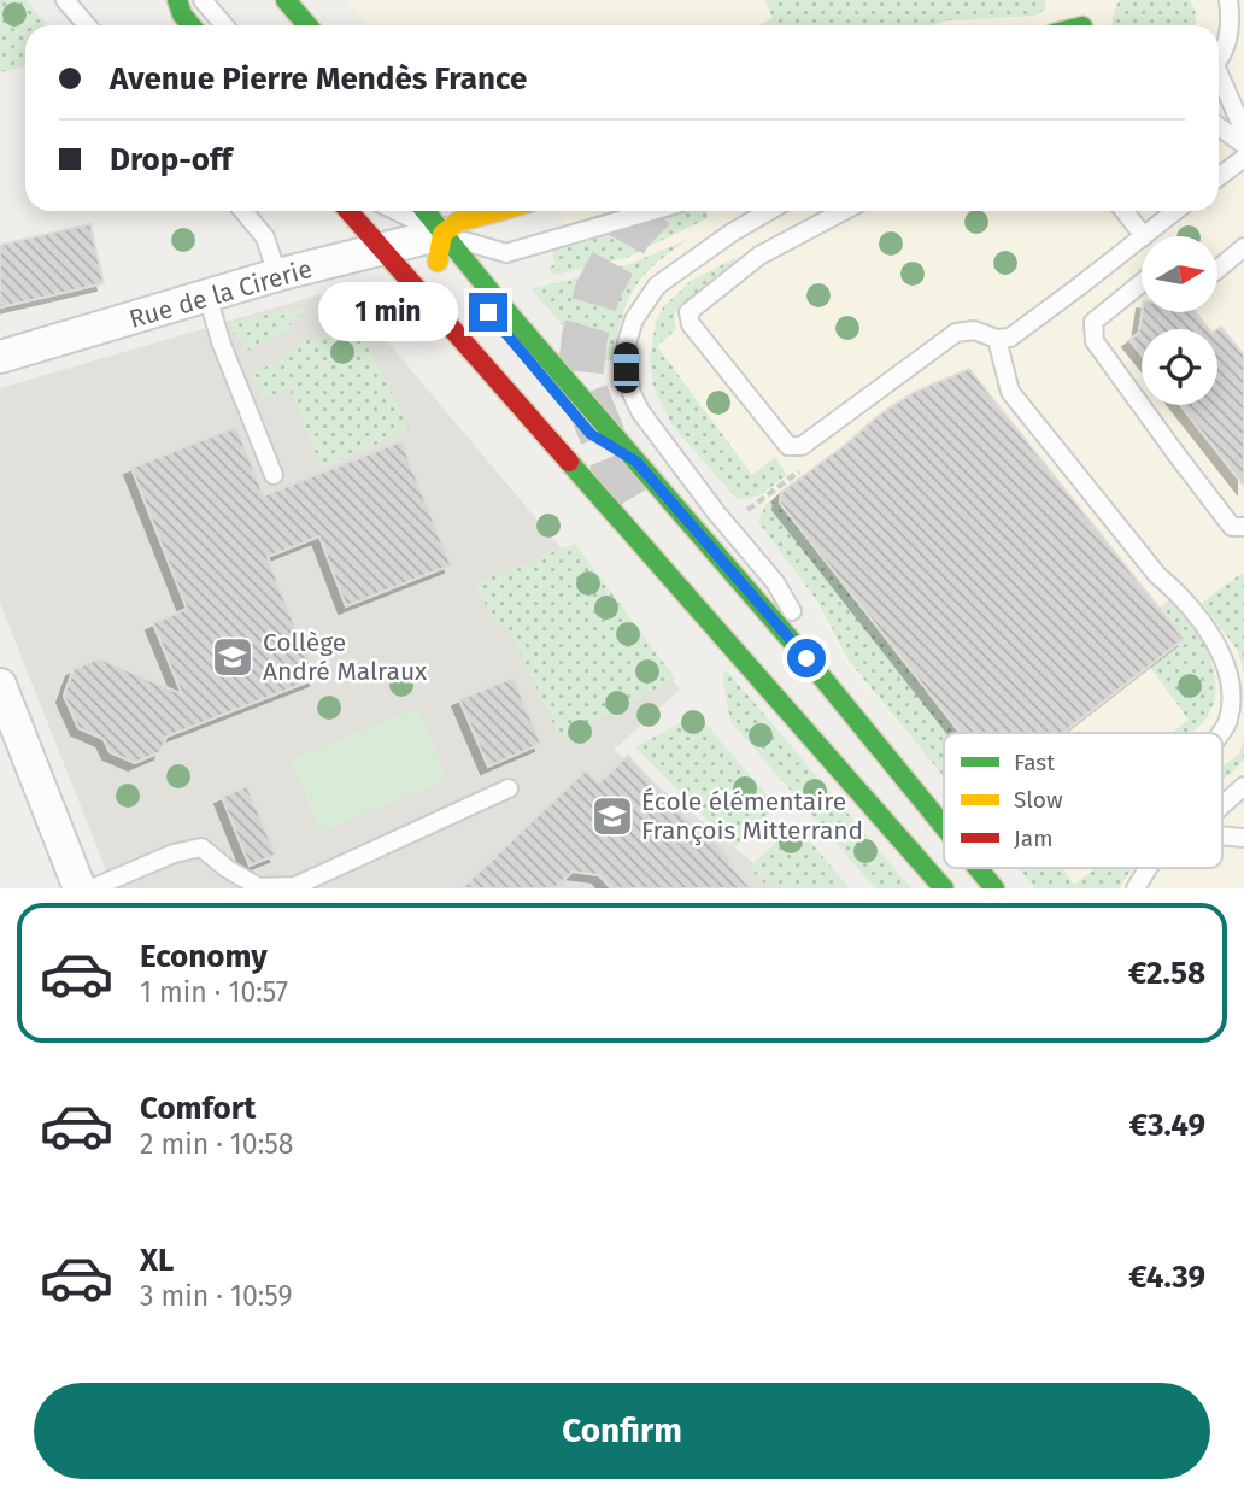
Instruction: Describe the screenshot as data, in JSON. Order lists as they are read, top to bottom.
{
  "streets": {
    "street": ["Rue de la Cirerie"]
  },
  "places": {
    "school or university": ["Collège André Malraux", "École élémentaire François Mitterrand"]
  },
  "legend": ["Fast", "Slow", "Jam"],
  "north": "right",
  "page": {
    "banner": ["Avenue Pierre Mendès France", "Drop-off"],
    "bubble": "1 min",
    "list": [
      {
        "name": "Economy",
        "note": "1 min · 10:57",
        "value": "€2.58"
      },
      {
        "name": "Comfort",
        "note": "2 min · 10:58",
        "value": "€3.49"
      },
      {
        "name": "XL",
        "note": "3 min · 10:59",
        "value": "€4.39"
      }
    ],
    "buttons": "Confirm"
  }
}
